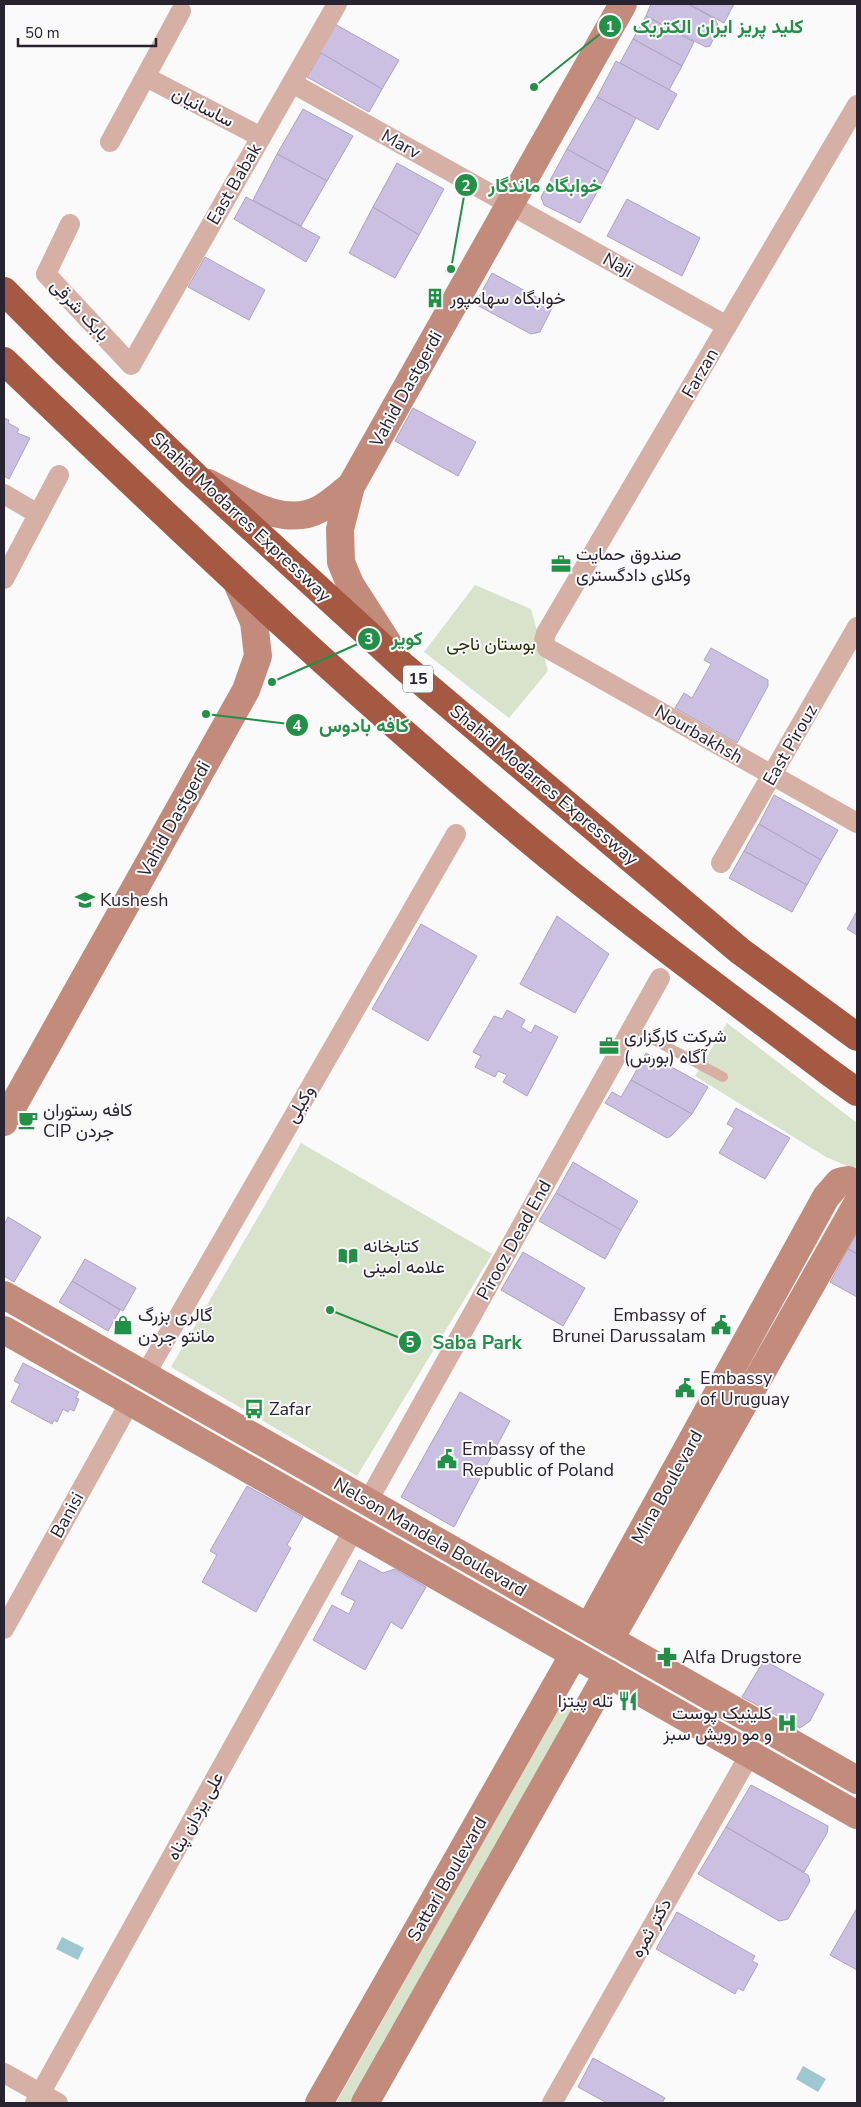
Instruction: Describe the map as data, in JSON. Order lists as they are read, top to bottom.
{
  "streets": {
    "highway": ["Shahid Modarres Expressway", "15"],
    "main road": [
      "Vahid Dastgerdi",
      "Mina Boulevard",
      "Nelson Mandela Boulevard",
      "Sattari Boulevard"
    ],
    "street": [
      "ساسانیان",
      "Marv",
      "East Babak",
      "Naji",
      "Farzan",
      "Nourbakhsh",
      "East Pirouz",
      "وكيلی",
      "Pirooz Dead End",
      "Banisi",
      "علی یزدان پناه",
      "دکتر ثمره"
    ]
  },
  "crossings": [
    ["ساسانیان", "East Babak"],
    ["Marv", "East Babak"],
    ["Marv", "Naji"],
    ["Marv", "Vahid Dastgerdi"],
    ["Naji", "Farzan"],
    ["Naji", "Vahid Dastgerdi"],
    ["Farzan", "Nourbakhsh"],
    ["Vahid Dastgerdi", "Shahid Modarres Expressway"],
    ["Nourbakhsh", "East Pirouz"],
    ["وكيلی", "Nelson Mandela Boulevard"],
    ["Pirooz Dead End", "Nelson Mandela Boulevard"],
    ["Mina Boulevard", "Nelson Mandela Boulevard"],
    ["Banisi", "Nelson Mandela Boulevard"],
    ["Nelson Mandela Boulevard", "علی یزدان پناه"],
    ["Nelson Mandela Boulevard", "Sattari Boulevard"],
    ["Nelson Mandela Boulevard", "دکتر ثمره"]
  ],
  "parks": ["بوستان ناجی"],
  "places": {
    "other": [
      "کلید پریز ایران الکتریک",
      "خوابگاه ماندگار",
      "کویر",
      "کافه بادوس",
      "Saba Park"
    ],
    "building": ["خوابگاه سهامپور"],
    "office": ["صندوق حمایت وکلای دادگستری", "شرکت کارگزاری آگاه (بورس)"],
    "school or university": ["Kushesh"],
    "cafe": ["كافه رستوران CIP جردن"],
    "library": ["کتابخانه علامه امینی"],
    "shop": ["گالری بزرگ مانتو جردن"],
    "public building": ["Embassy of Brunei Darussalam", "Embassy of Uruguay", "Embassy of the Republic of Poland"],
    "bus stop": ["Zafar"],
    "pharmacy": ["Alfa Drugstore"],
    "restaurant": ["تله پیتزا"],
    "hospital": ["کلینیک پوست و مو رویش سبز"]
  },
  "scale_bar": "50 m"
}
